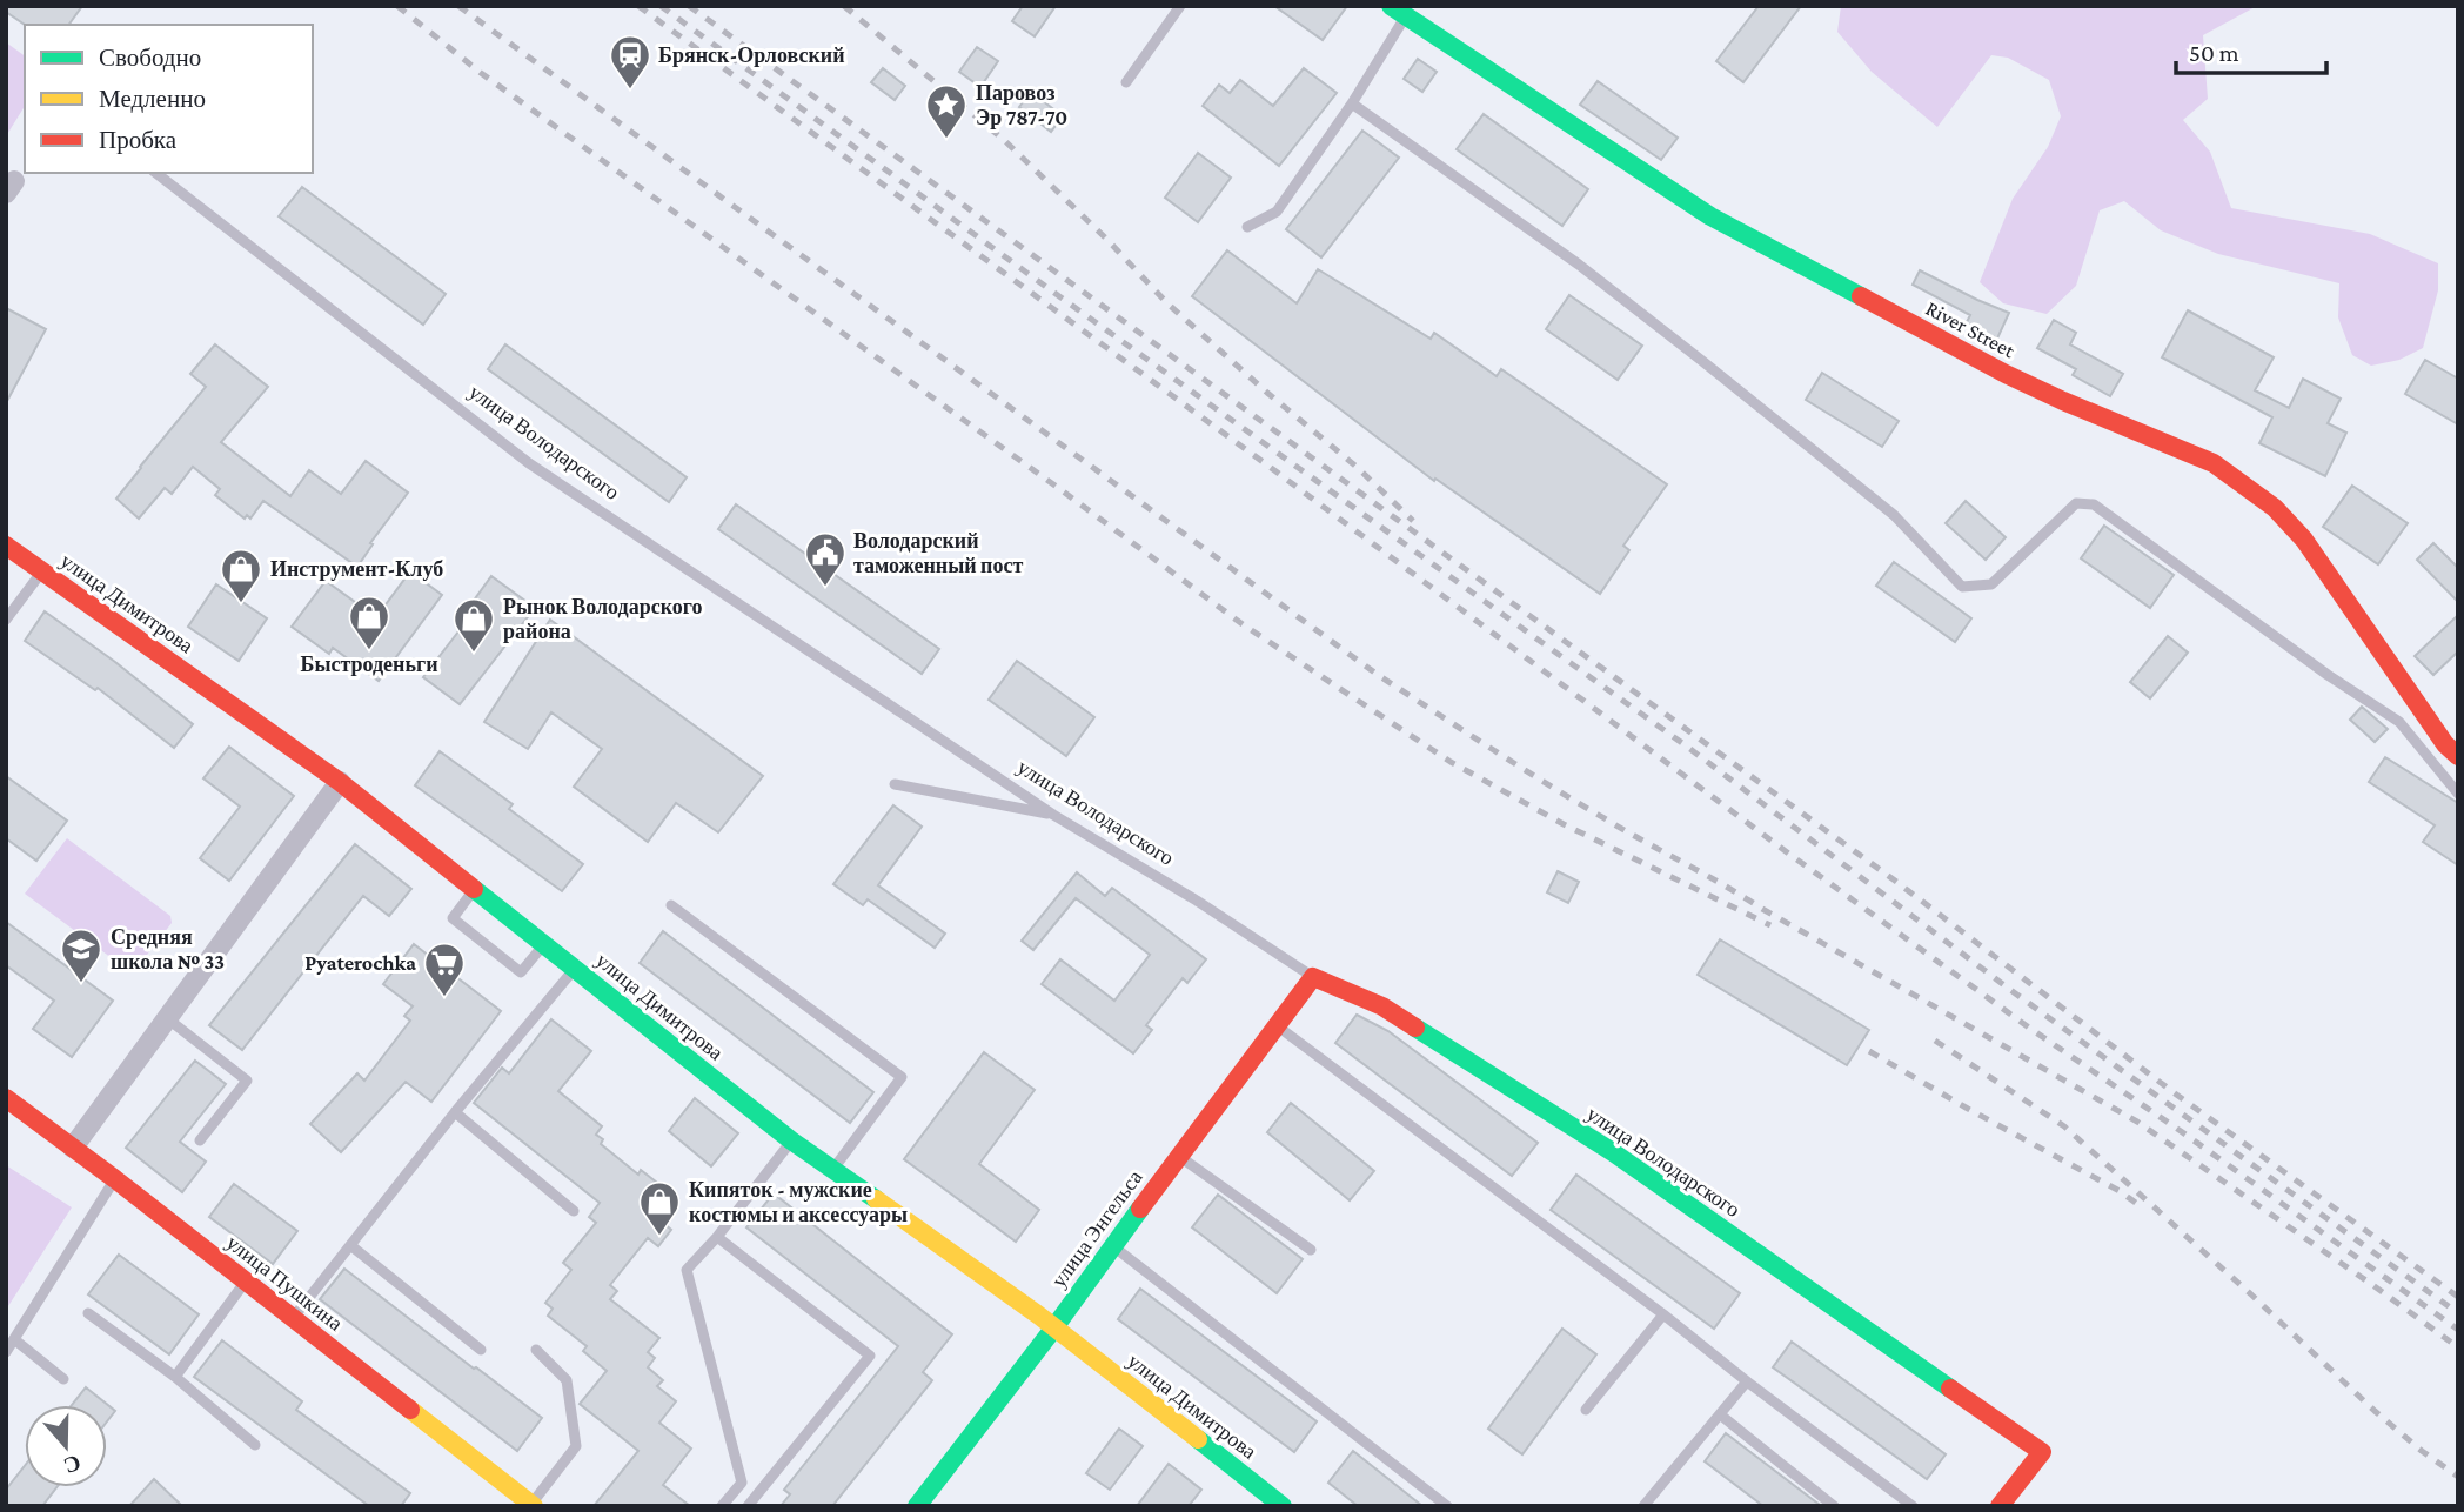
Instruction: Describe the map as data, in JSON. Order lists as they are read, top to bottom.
{
  "streets": {
    "main road": [
      "River Street",
      "улица Володарского",
      "улица Димитрова",
      "улица Энгельса",
      "улица Пушкина"
    ]
  },
  "crossings": [
    ["улица Володарского", "улица Энгельса"],
    ["улица Димитрова", "улица Энгельса"]
  ],
  "places": {
    "station": ["Брянск-Орловский"],
    "place": ["Паровоз Эр 787-70"],
    "public building": ["Володарский таможенный пост"],
    "shop": [
      "Инструмент-Клуб",
      "Быстроденьги",
      "Рынок Володарского района",
      "Кипяток - мужские костюмы и аксессуары"
    ],
    "school or university": ["Средняя школа № 33"],
    "supermarket": ["Pyaterochka"]
  },
  "legend": ["Свободно", "Медленно", "Пробка"],
  "scale_bar": "50 m",
  "north": "bottom"
}
